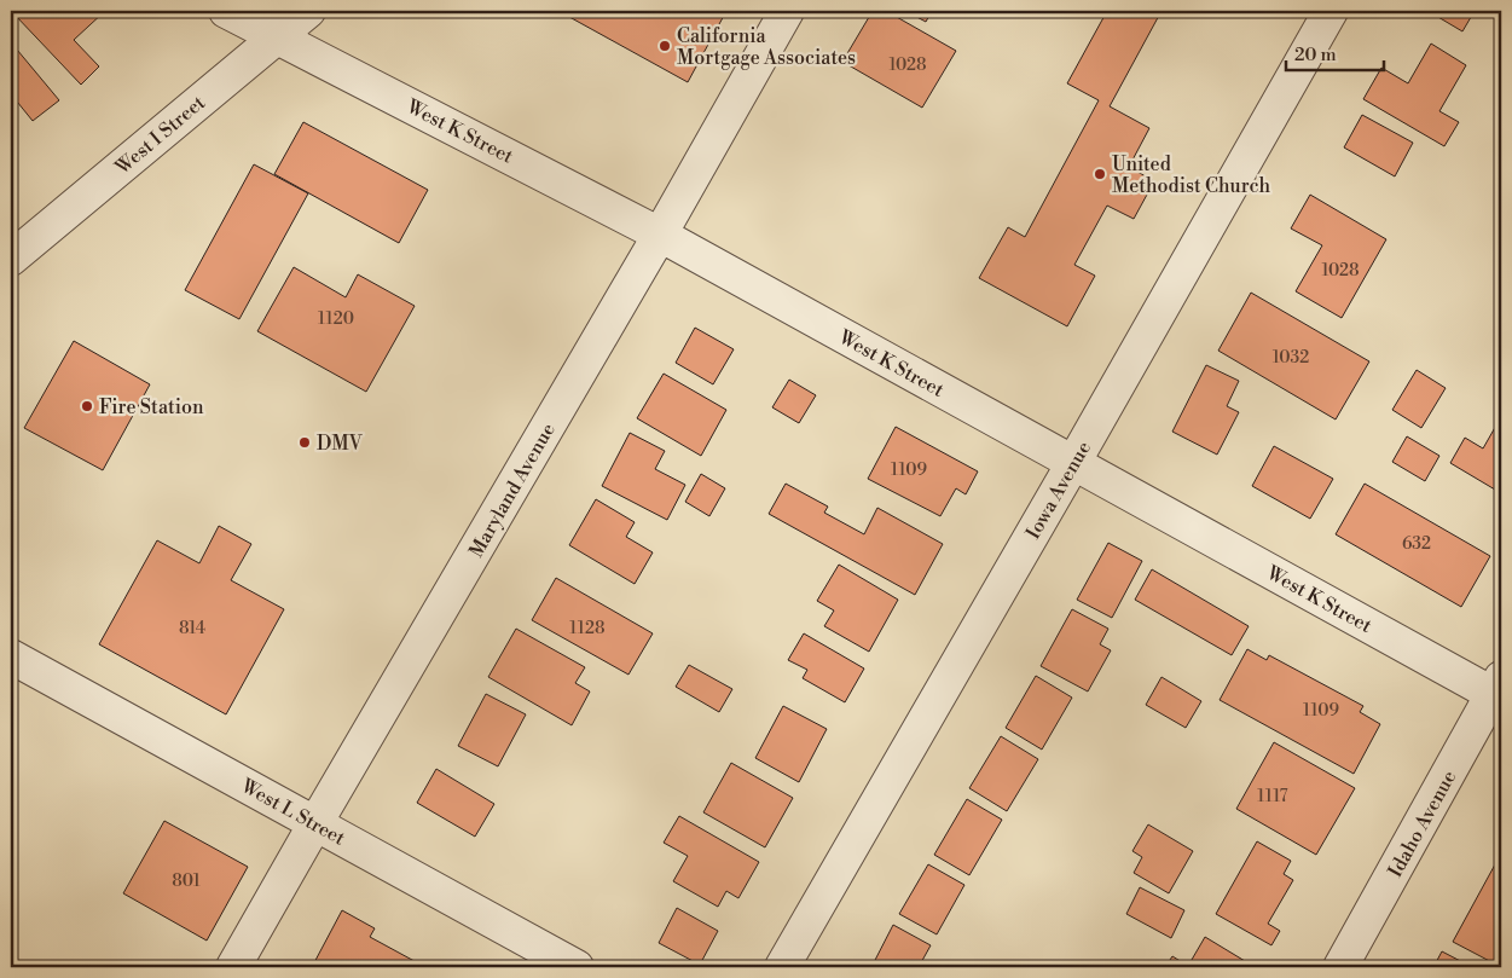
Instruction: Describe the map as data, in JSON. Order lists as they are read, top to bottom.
{
  "streets": {
    "street": [
      "West K Street",
      "West I Street",
      "Maryland Avenue",
      "Iowa Avenue",
      "West L Street",
      "Idaho Avenue"
    ]
  },
  "crossings": [
    ["West K Street", "West I Street"],
    ["West K Street", "Maryland Avenue"],
    ["West K Street", "Iowa Avenue"],
    ["West K Street", "Idaho Avenue"],
    ["Maryland Avenue", "West L Street"]
  ],
  "places": [
    "California Mortgage Associates",
    "United Methodist Church",
    "Fire Station",
    "DMV"
  ],
  "house_numbers": [
    "1028",
    "1028",
    "1120",
    "1032",
    "1109",
    "632",
    "814",
    "1128",
    "1109",
    "1117",
    "801"
  ],
  "scale_bar": "20 m"
}
